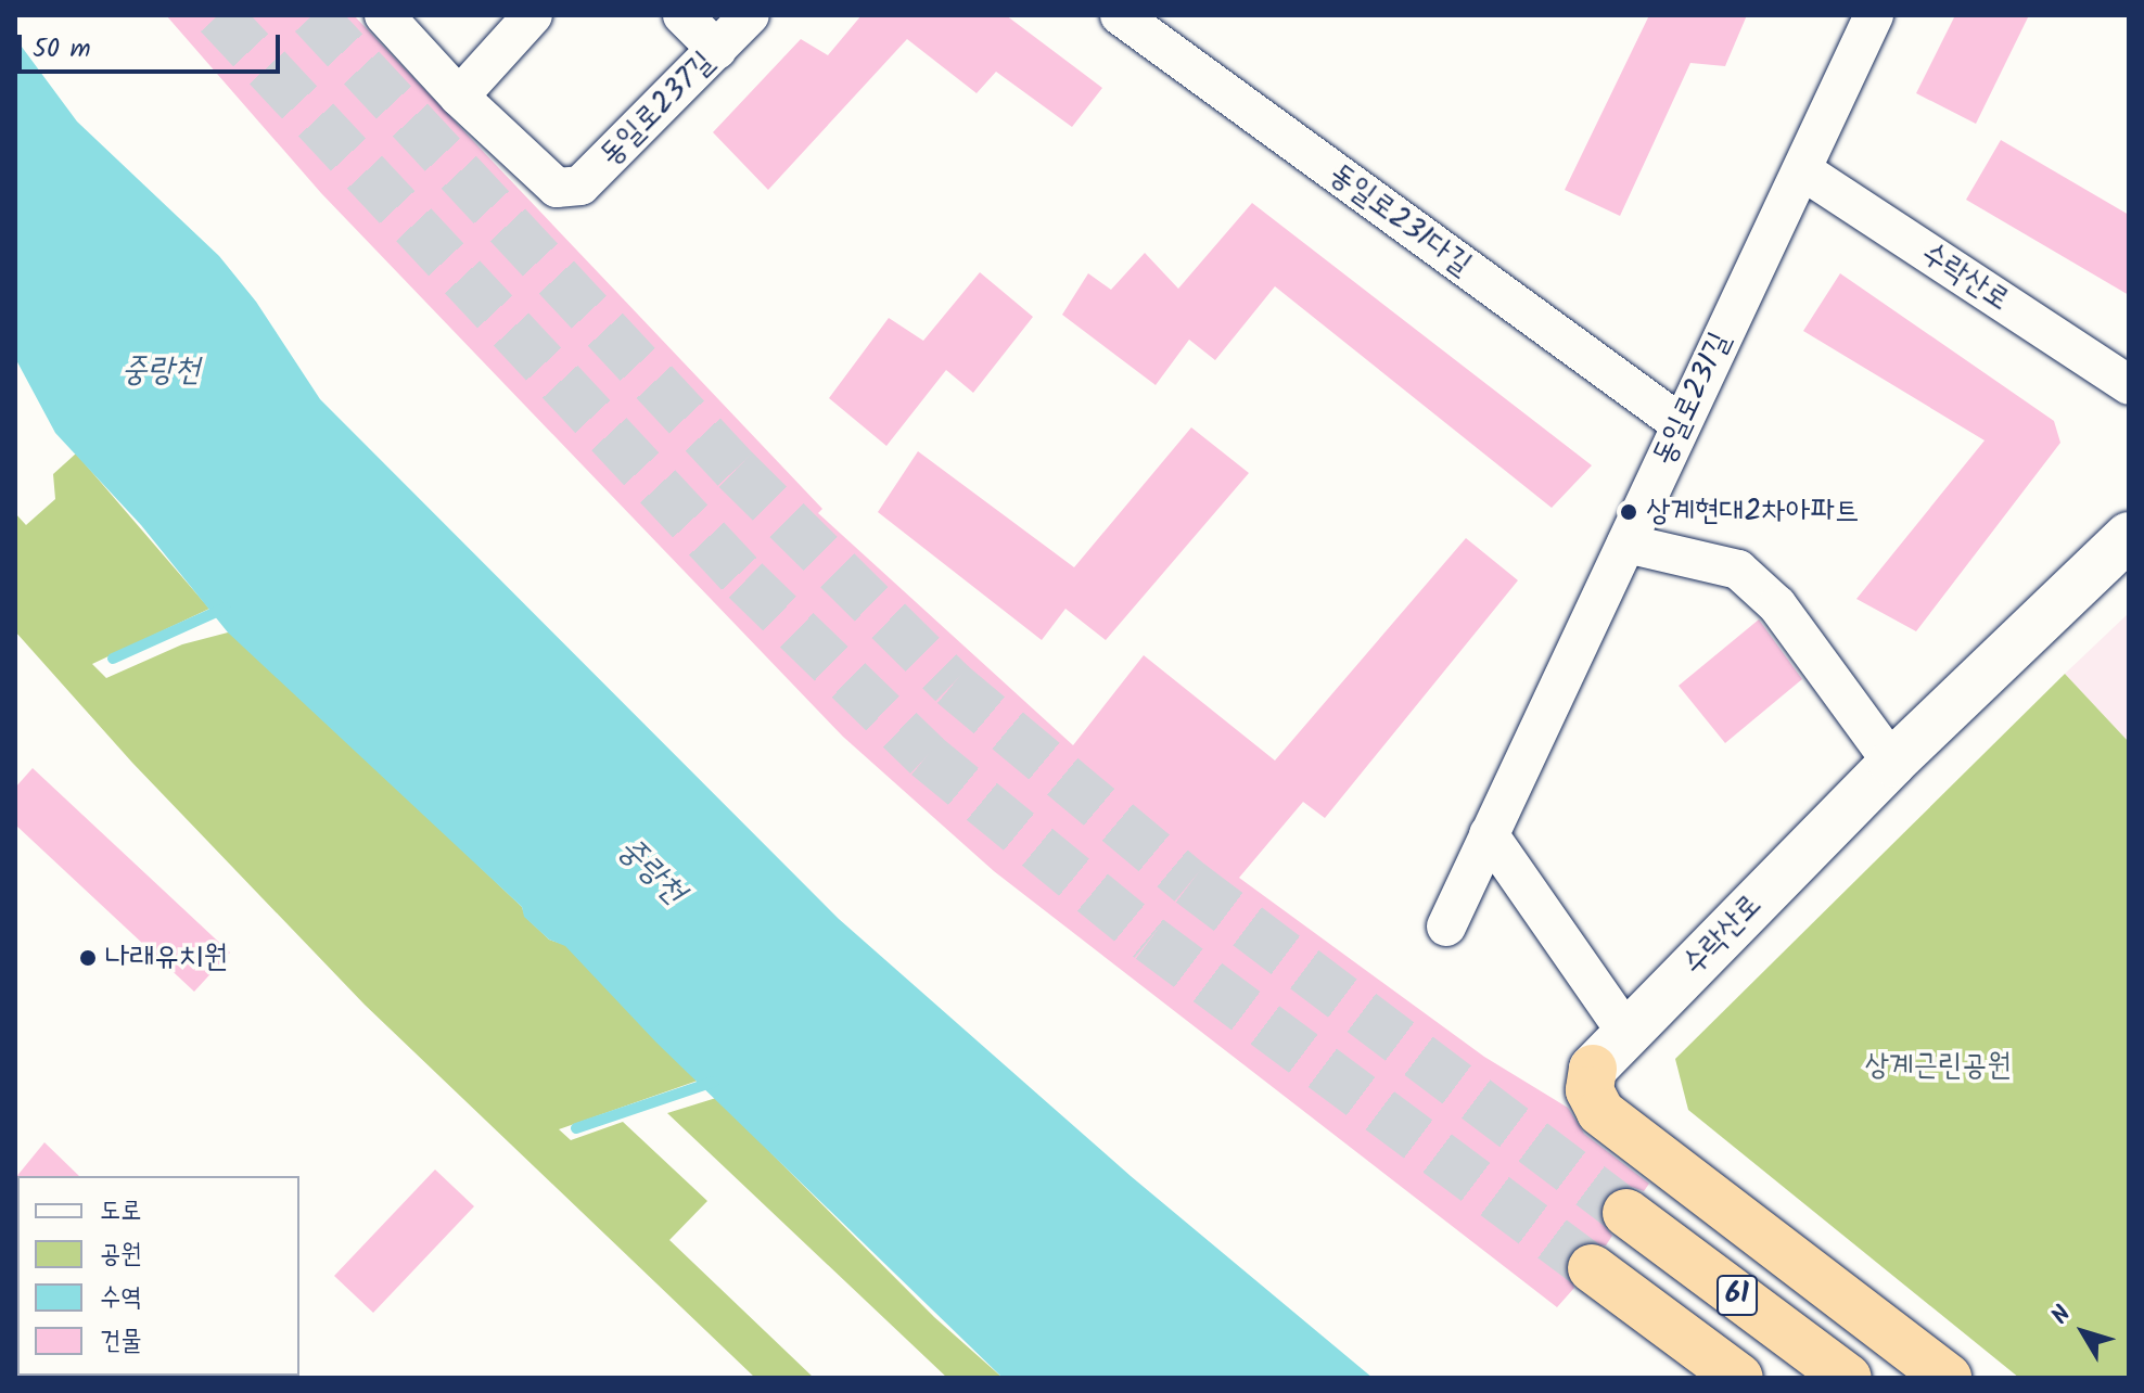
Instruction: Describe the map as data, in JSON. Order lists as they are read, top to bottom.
{
  "streets": {
    "highway": ["61"],
    "street": [
      "동일로237길",
      "동일로231다길",
      "수락산로",
      "동일로231길"
    ]
  },
  "crossings": [
    ["동일로231다길", "동일로231길"],
    ["수락산로", "동일로231길"]
  ],
  "water": ["중랑천"],
  "parks": ["상계근린공원"],
  "places": ["상계현대2차아파트", "나래유치원"],
  "legend": [
    "도로",
    "공원",
    "수역",
    "건물"
  ],
  "scale_bar": "50 m",
  "north": "top left"
}
